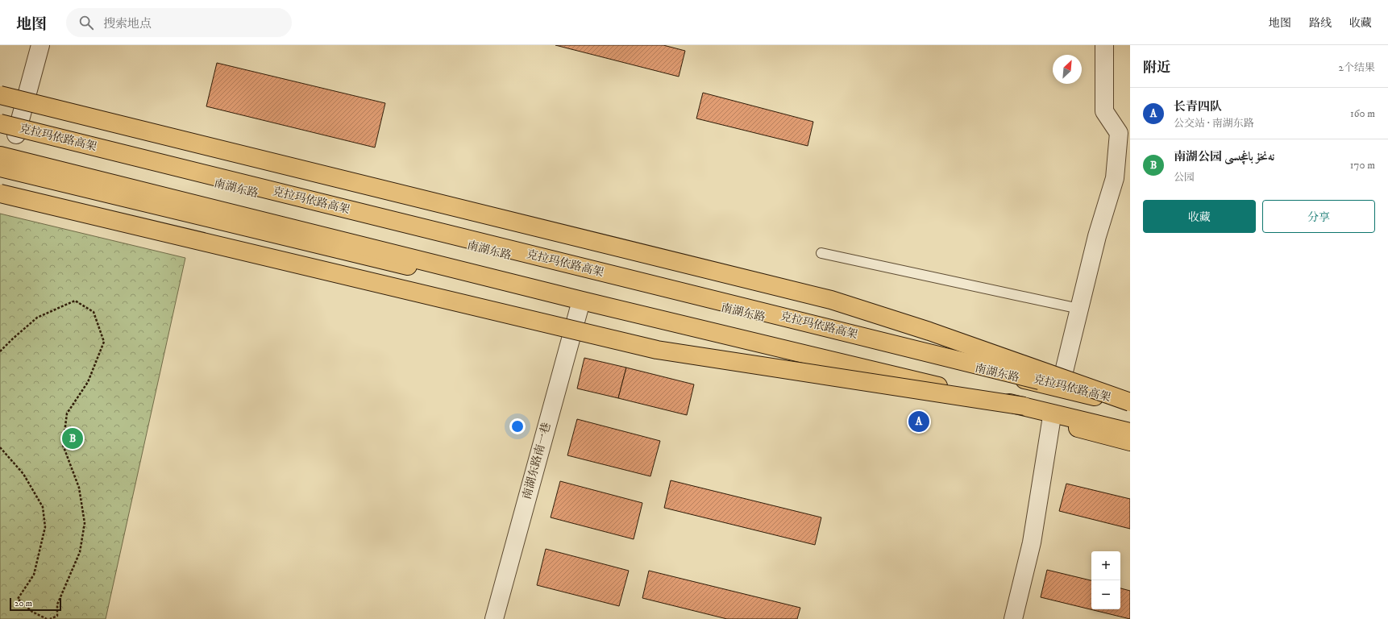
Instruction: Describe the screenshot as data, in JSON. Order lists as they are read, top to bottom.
{
  "streets": {
    "main road": ["克拉玛依路高架", "南湖东路"],
    "street": ["南湖东路南一巷"]
  },
  "crossings": [
    ["克拉玛依路高架", "南湖东路"]
  ],
  "scale_bar": "20 m",
  "north": "top right",
  "page": {
    "header": "地图",
    "search": "搜索地点",
    "nav": ["地图", "路线", "收藏"],
    "heading": ["附近", "2个结果"],
    "list": [
      {
        "mark": "A",
        "name": "长青四队",
        "note": "公交站 · 南湖东路",
        "value": "160 m"
      },
      {
        "mark": "B",
        "name": "南湖公园 نەنخۇ باغچىسى",
        "note": "公园",
        "value": "170 m"
      }
    ],
    "buttons": ["收藏", "分享"],
    "pins": ["A", "B"],
    "map_buttons": ["+", "−"],
    "scale": "20 m"
  }
}
